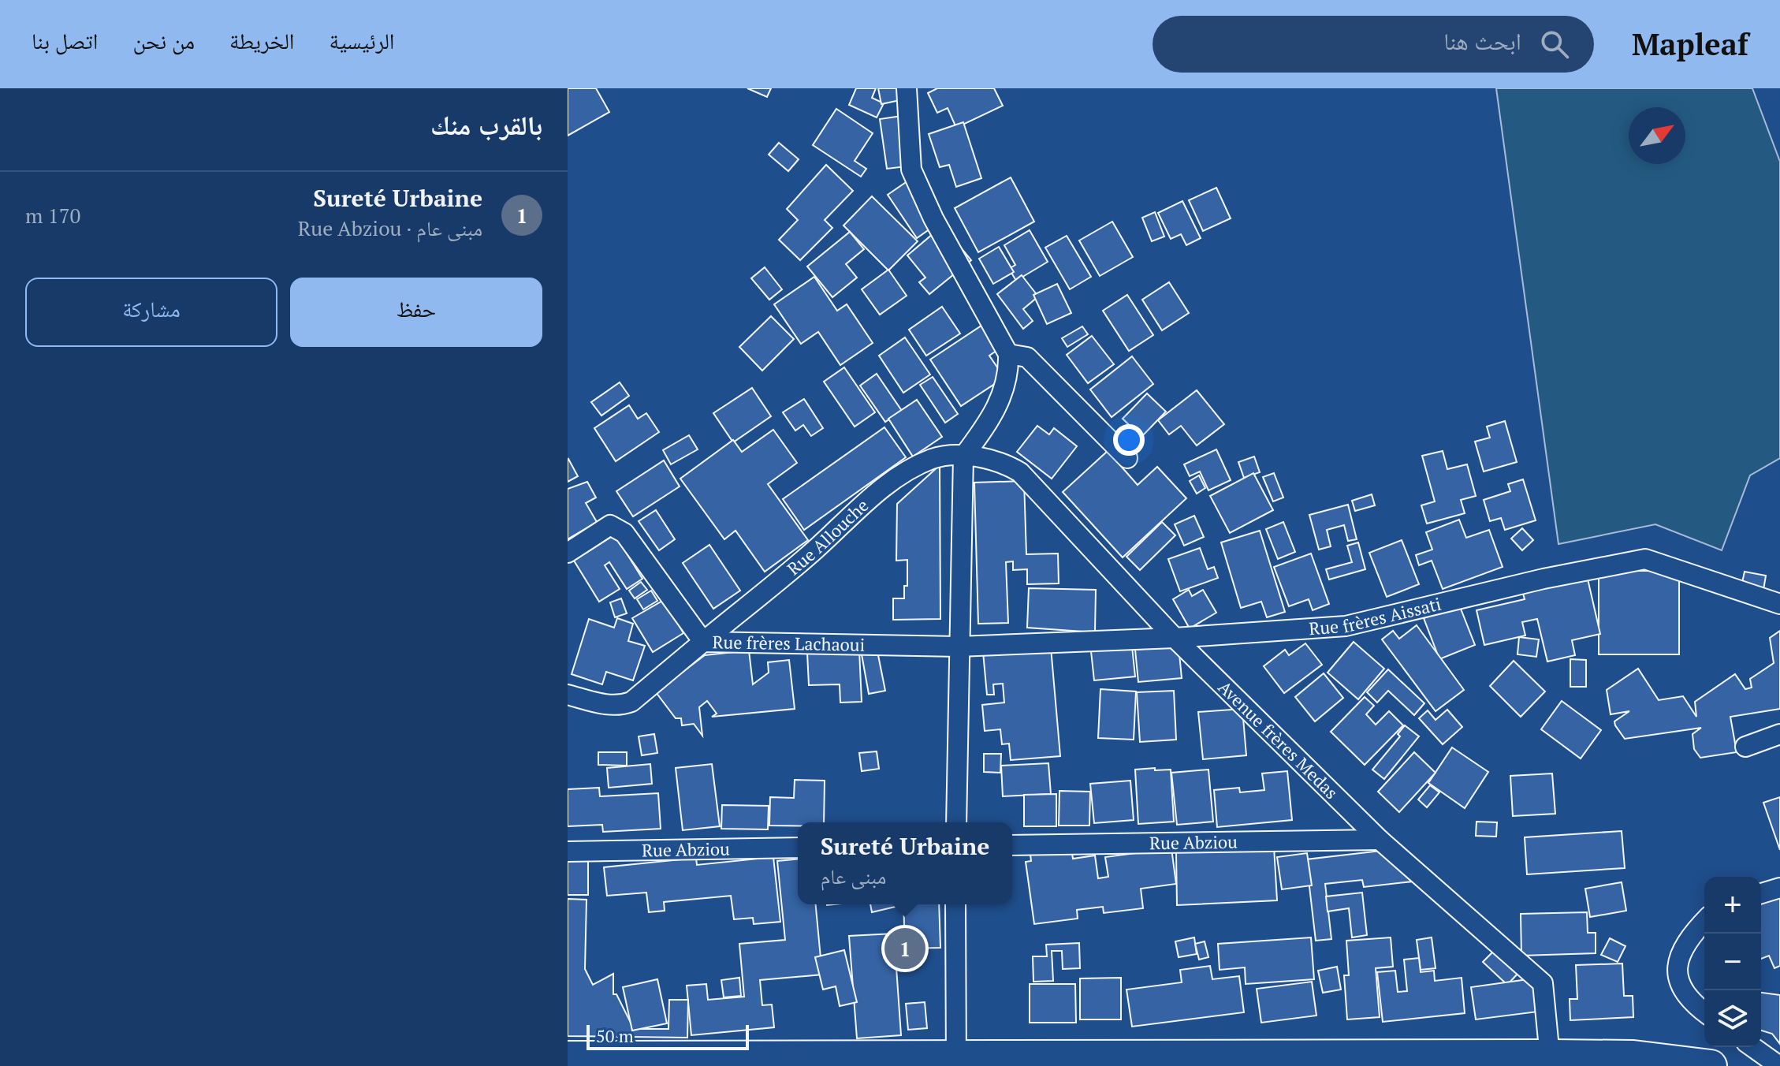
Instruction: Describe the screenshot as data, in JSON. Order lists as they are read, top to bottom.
{
  "streets": {
    "street": [
      "Rue Allouche",
      "Rue frères Aissati",
      "Rue frères Lachaoui",
      "Avenue frères Medas",
      "Rue Abziou"
    ]
  },
  "crossings": [
    ["Rue Allouche", "Rue frères Lachaoui"],
    ["Rue Allouche", "Avenue frères Medas"],
    ["Rue frères Aissati", "Rue frères Lachaoui"],
    ["Rue frères Aissati", "Avenue frères Medas"],
    ["Avenue frères Medas", "Rue Abziou"]
  ],
  "scale_bar": "50 m",
  "north": "top right",
  "page": {
    "header": "Mapleaf",
    "search": "ابحث هنا",
    "nav": [
      "الرئيسية",
      "الخريطة",
      "من نحن",
      "اتصل بنا"
    ],
    "heading": "بالقرب منك",
    "list": [
      {
        "mark": "1",
        "name": "Sureté Urbaine",
        "note": "مبنى عام · Rue Abziou",
        "value": "170 m"
      }
    ],
    "buttons": ["حفظ", "مشاركة"],
    "popup": ["Sureté Urbaine", "مبنى عام"],
    "map_buttons": ["+", "−"],
    "pins": "1",
    "scale": "50 m"
  }
}
